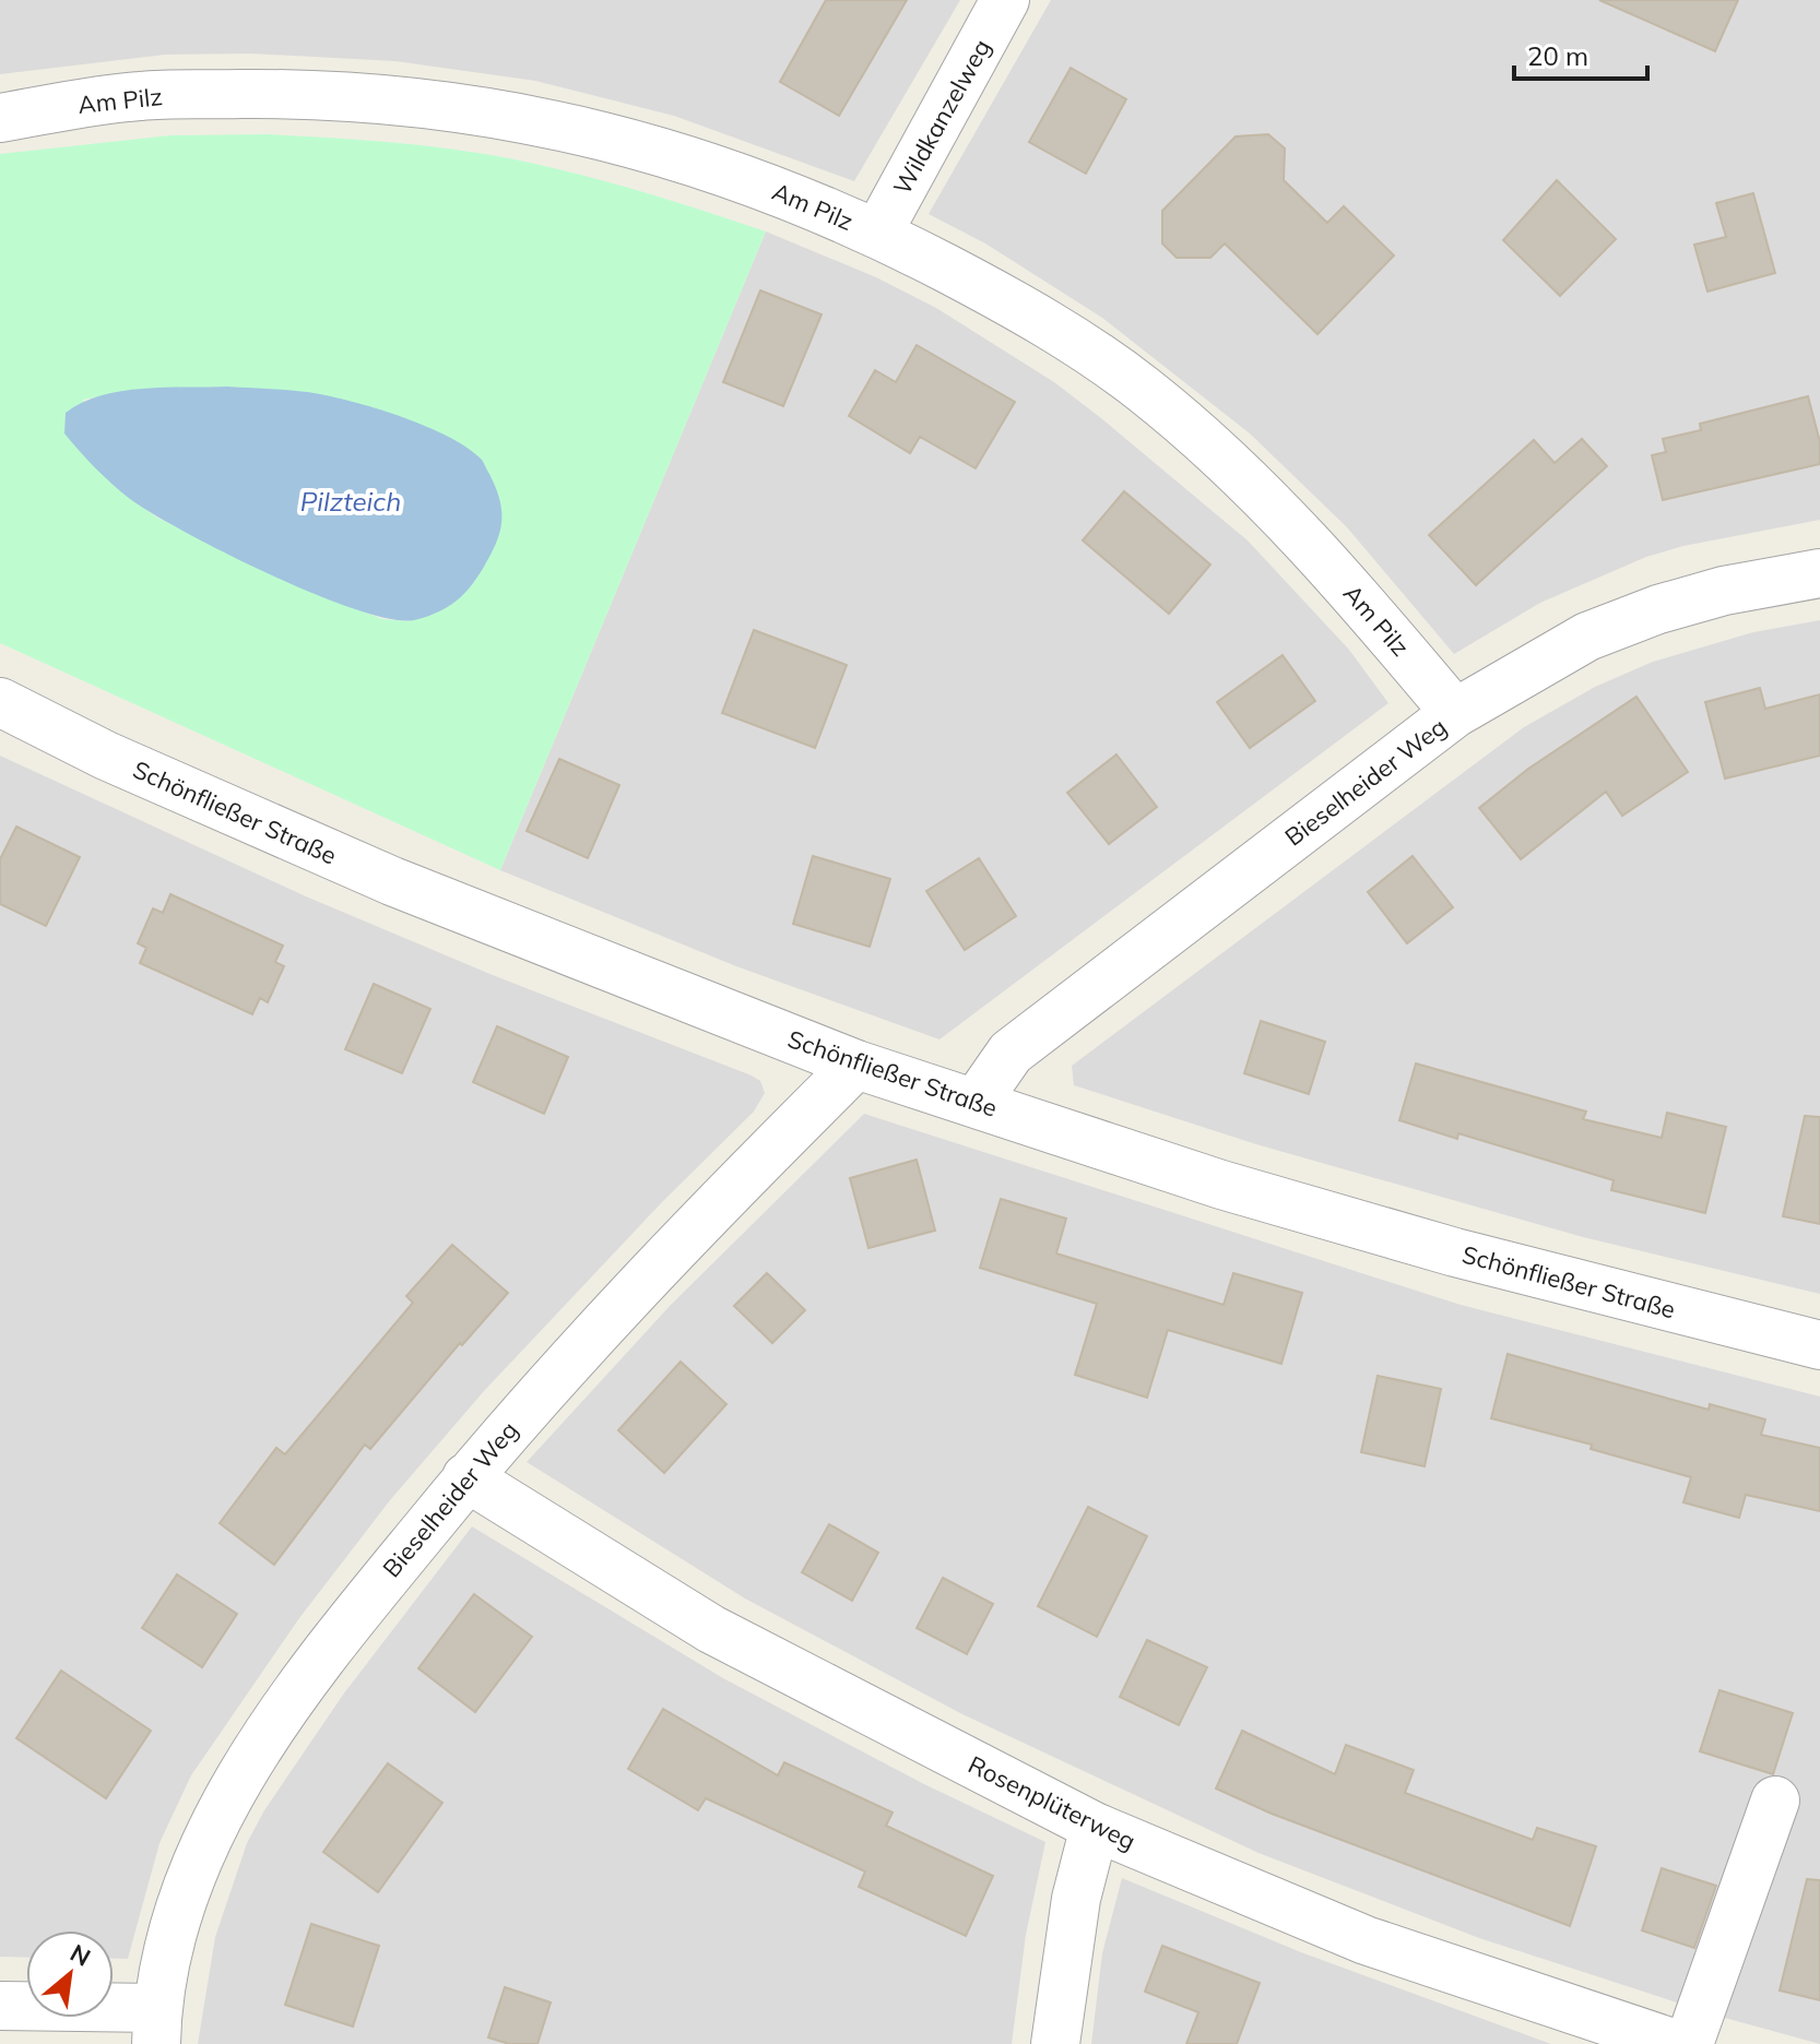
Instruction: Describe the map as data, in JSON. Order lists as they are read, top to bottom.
{
  "streets": {
    "street": [
      "Am Pilz",
      "Wildkanzelweg",
      "Bieselheider Weg",
      "Schönfließer Straße",
      "Rosenplüterweg"
    ]
  },
  "crossings": [
    ["Am Pilz", "Wildkanzelweg"],
    ["Am Pilz", "Bieselheider Weg"],
    ["Bieselheider Weg", "Schönfließer Straße"],
    ["Bieselheider Weg", "Rosenplüterweg"]
  ],
  "water": ["Pilzteich"],
  "scale_bar": "20 m",
  "north": "top right"
}
